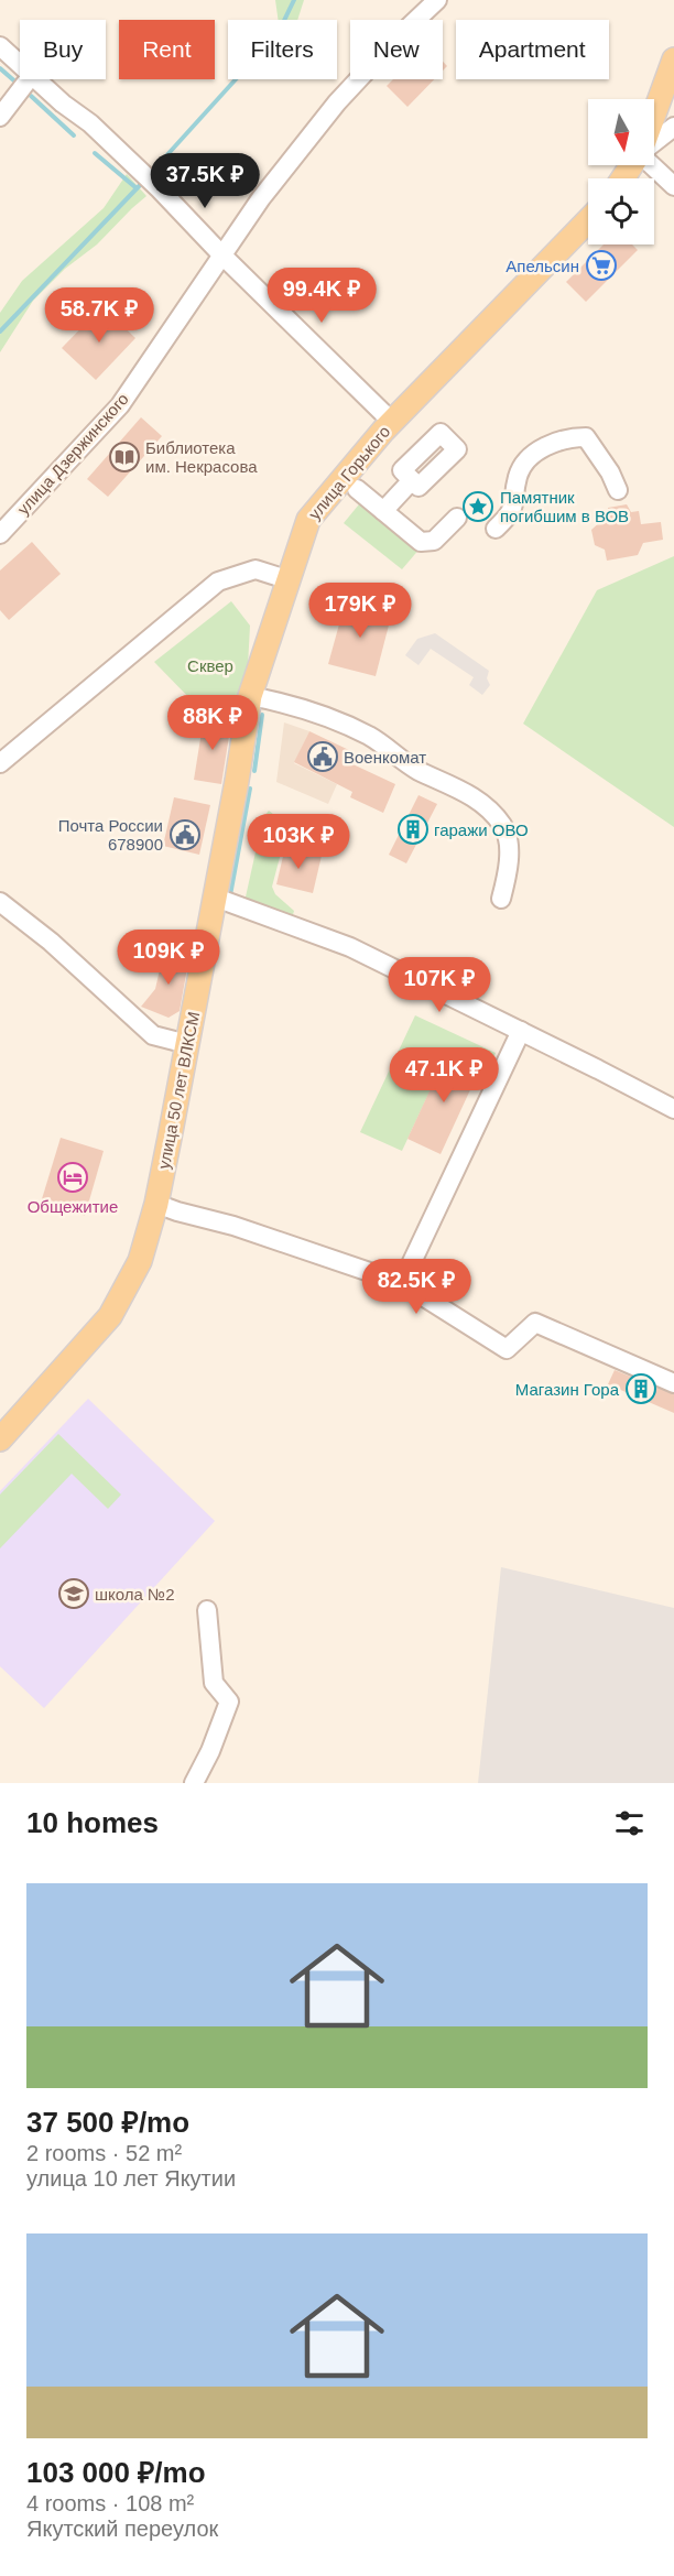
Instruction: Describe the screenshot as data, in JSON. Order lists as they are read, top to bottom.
{
  "streets": {
    "main road": ["улица Горького", "улица 50 лет ВЛКСМ"],
    "street": ["улица Дзержинского"]
  },
  "crossings": [
    ["улица Горького", "улица 50 лет ВЛКСМ"]
  ],
  "parks": ["Сквер"],
  "places": {
    "supermarket": ["Апельсин"],
    "library": ["Библиотека им. Некрасова"],
    "place": ["Памятник погибшим в ВОВ"],
    "public building": ["Военкомат", "Почта России 678900"],
    "building": ["гаражи ОВО", "Магазин Гора"],
    "hotel": ["Общежитие"],
    "school or university": ["школа №2"]
  },
  "north": "bottom",
  "page": {
    "chip": [
      "Buy",
      "Rent",
      "Filters",
      "New",
      "Apartment"
    ],
    "price": [
      "37.5K ₽",
      "99.4K ₽",
      "58.7K ₽",
      "179K ₽",
      "88K ₽",
      "103K ₽",
      "109K ₽",
      "107K ₽",
      "47.1K ₽",
      "82.5K ₽"
    ],
    "heading": "10 homes",
    "list": [
      {
        "name": "37 500 ₽/mo",
        "note": "2 rooms · 52 m² · улица 10 лет Якутии"
      },
      {
        "name": "103 000 ₽/mo",
        "note": "4 rooms · 108 m² · Якутский переулок"
      }
    ]
  }
}
